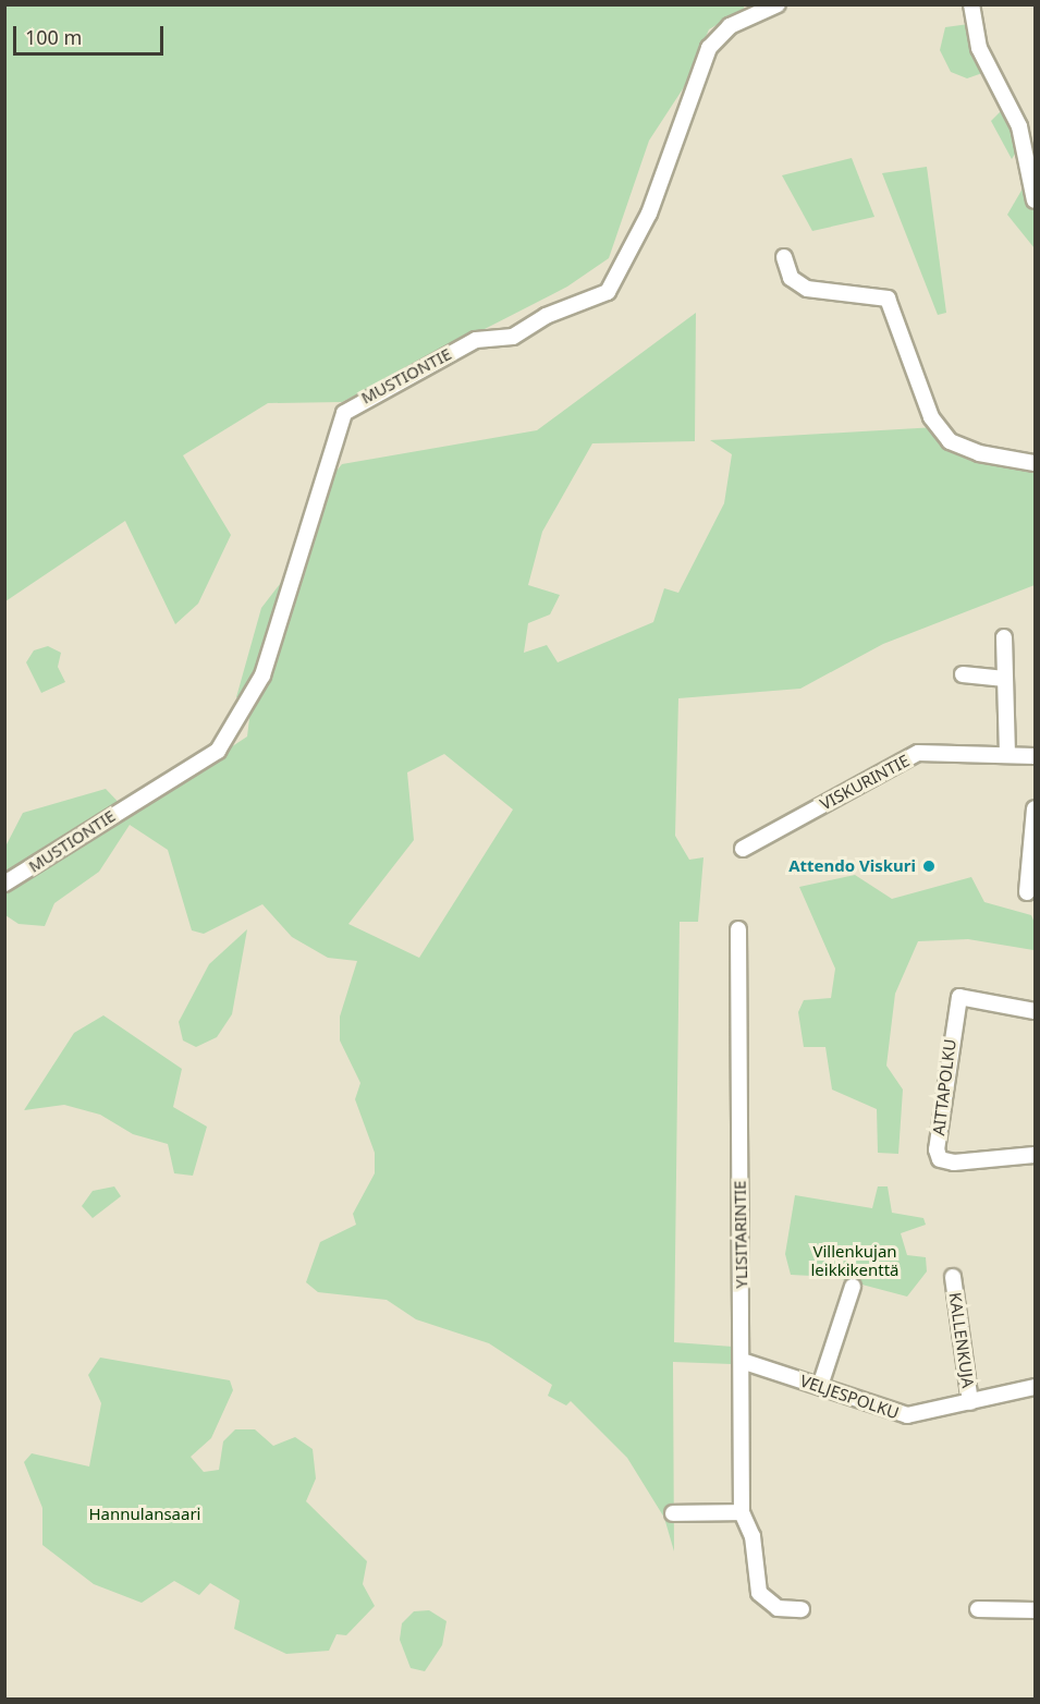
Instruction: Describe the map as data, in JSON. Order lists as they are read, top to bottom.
{
  "streets": {
    "street": [
      "MUSTIONTIE",
      "VISKURINTIE",
      "AITTAPOLKU",
      "YLISITARINTIE",
      "KALLENKUJA",
      "VELJESPOLKU"
    ]
  },
  "crossings": [
    ["YLISITARINTIE", "VELJESPOLKU"],
    ["KALLENKUJA", "VELJESPOLKU"]
  ],
  "parks": ["Villenkujan leikkikenttä", "Hannulansaari"],
  "places": ["Attendo Viskuri"],
  "scale_bar": "100 m"
}
